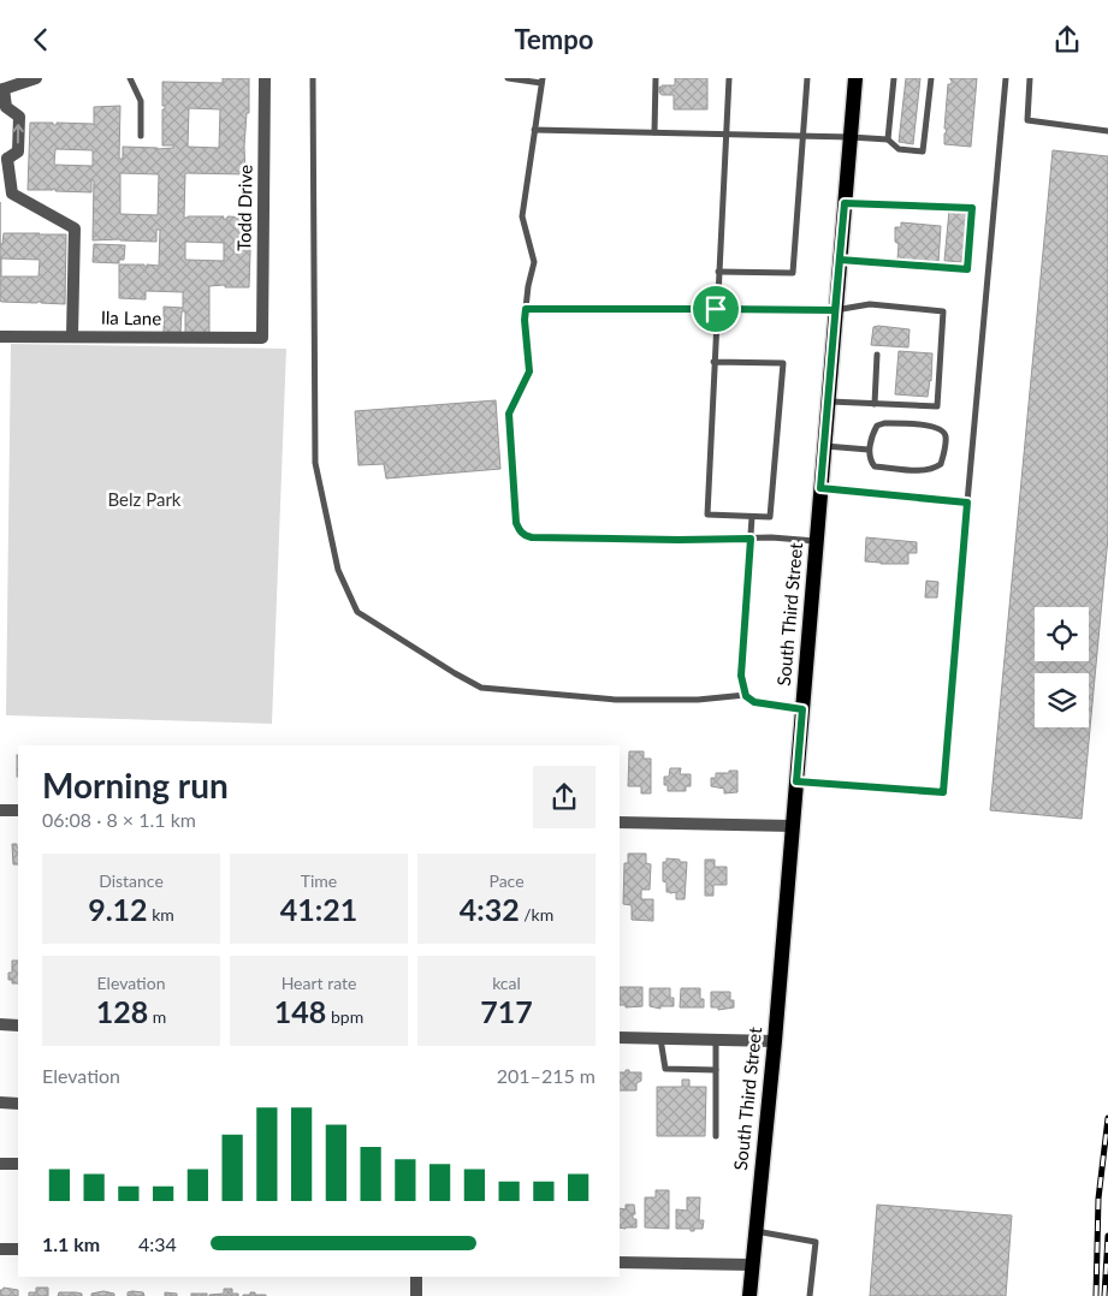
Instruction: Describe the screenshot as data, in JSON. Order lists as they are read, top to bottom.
{
  "streets": {
    "main road": ["South Third Street"],
    "street": ["Todd Drive", "Ila Lane"]
  },
  "crossings": [
    ["Todd Drive", "Ila Lane"]
  ],
  "parks": ["Belz Park"],
  "page": {
    "header": "Tempo",
    "heading": ["Morning run", "06:08 · 8 × 1.1 km"],
    "stats": [
      ["Distance", "9.12 km"],
      ["Time", "41:21"],
      ["Pace", "4:32 /km"],
      ["Elevation", "128 m"],
      ["Heart rate", "148 bpm"],
      ["kcal", "717"]
    ],
    "chart": ["Elevation", "201–215 m"],
    "list": [
      {
        "name": "1.1 km",
        "note": "4:34"
      }
    ]
  }
}
